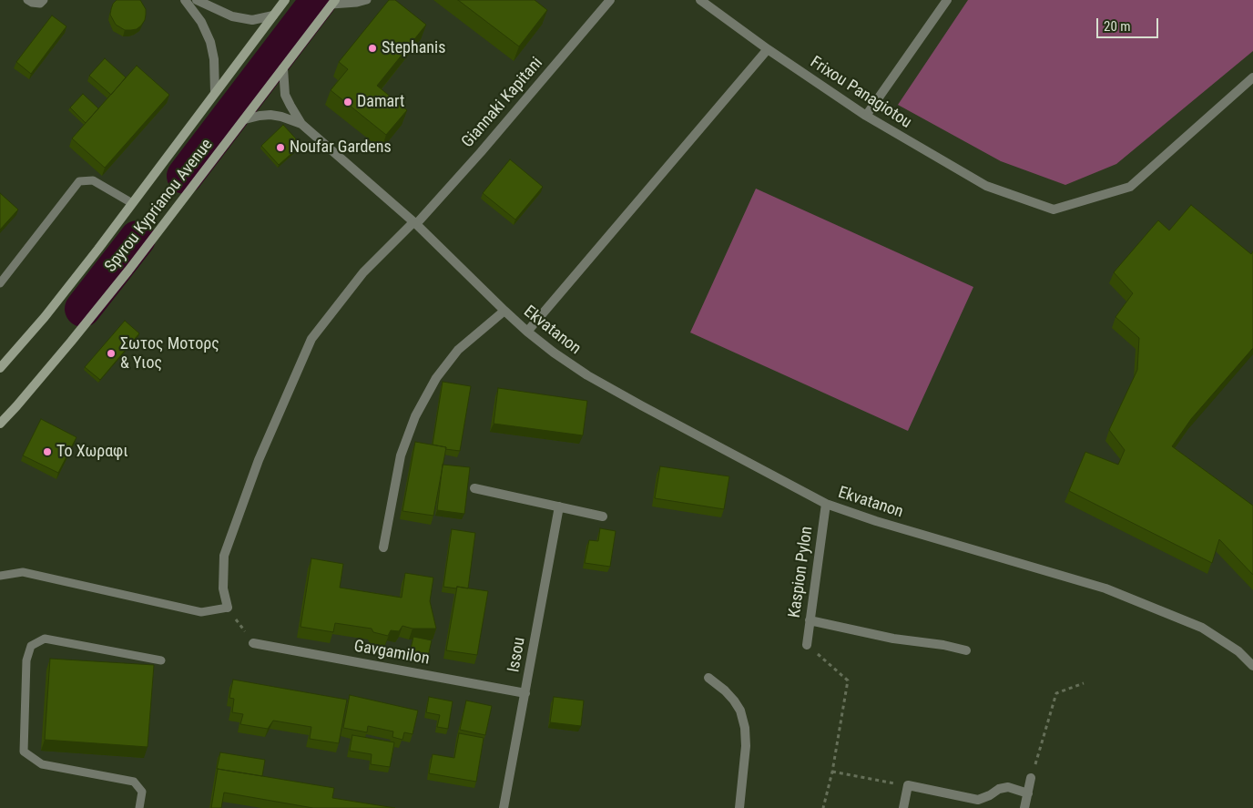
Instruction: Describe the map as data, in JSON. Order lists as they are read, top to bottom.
{
  "streets": {
    "main road": ["Spyrou Kyprianou Avenue"],
    "street": [
      "Frixou Panagiotou",
      "Giannaki Kapitani",
      "Ekvatanon",
      "Kaspion Pylon",
      "Gavgamilon",
      "Issou"
    ]
  },
  "crossings": [
    ["Giannaki Kapitani", "Ekvatanon"],
    ["Spyrou Kyprianou Avenue", "Ekvatanon"],
    ["Ekvatanon", "Kaspion Pylon"],
    ["Gavgamilon", "Issou"]
  ],
  "places": [
    "Stephanis",
    "Damart",
    "Noufar Gardens",
    "Σωτος Μοτορς & Υιος",
    "Το Χωραφι"
  ],
  "scale_bar": "20 m"
}
